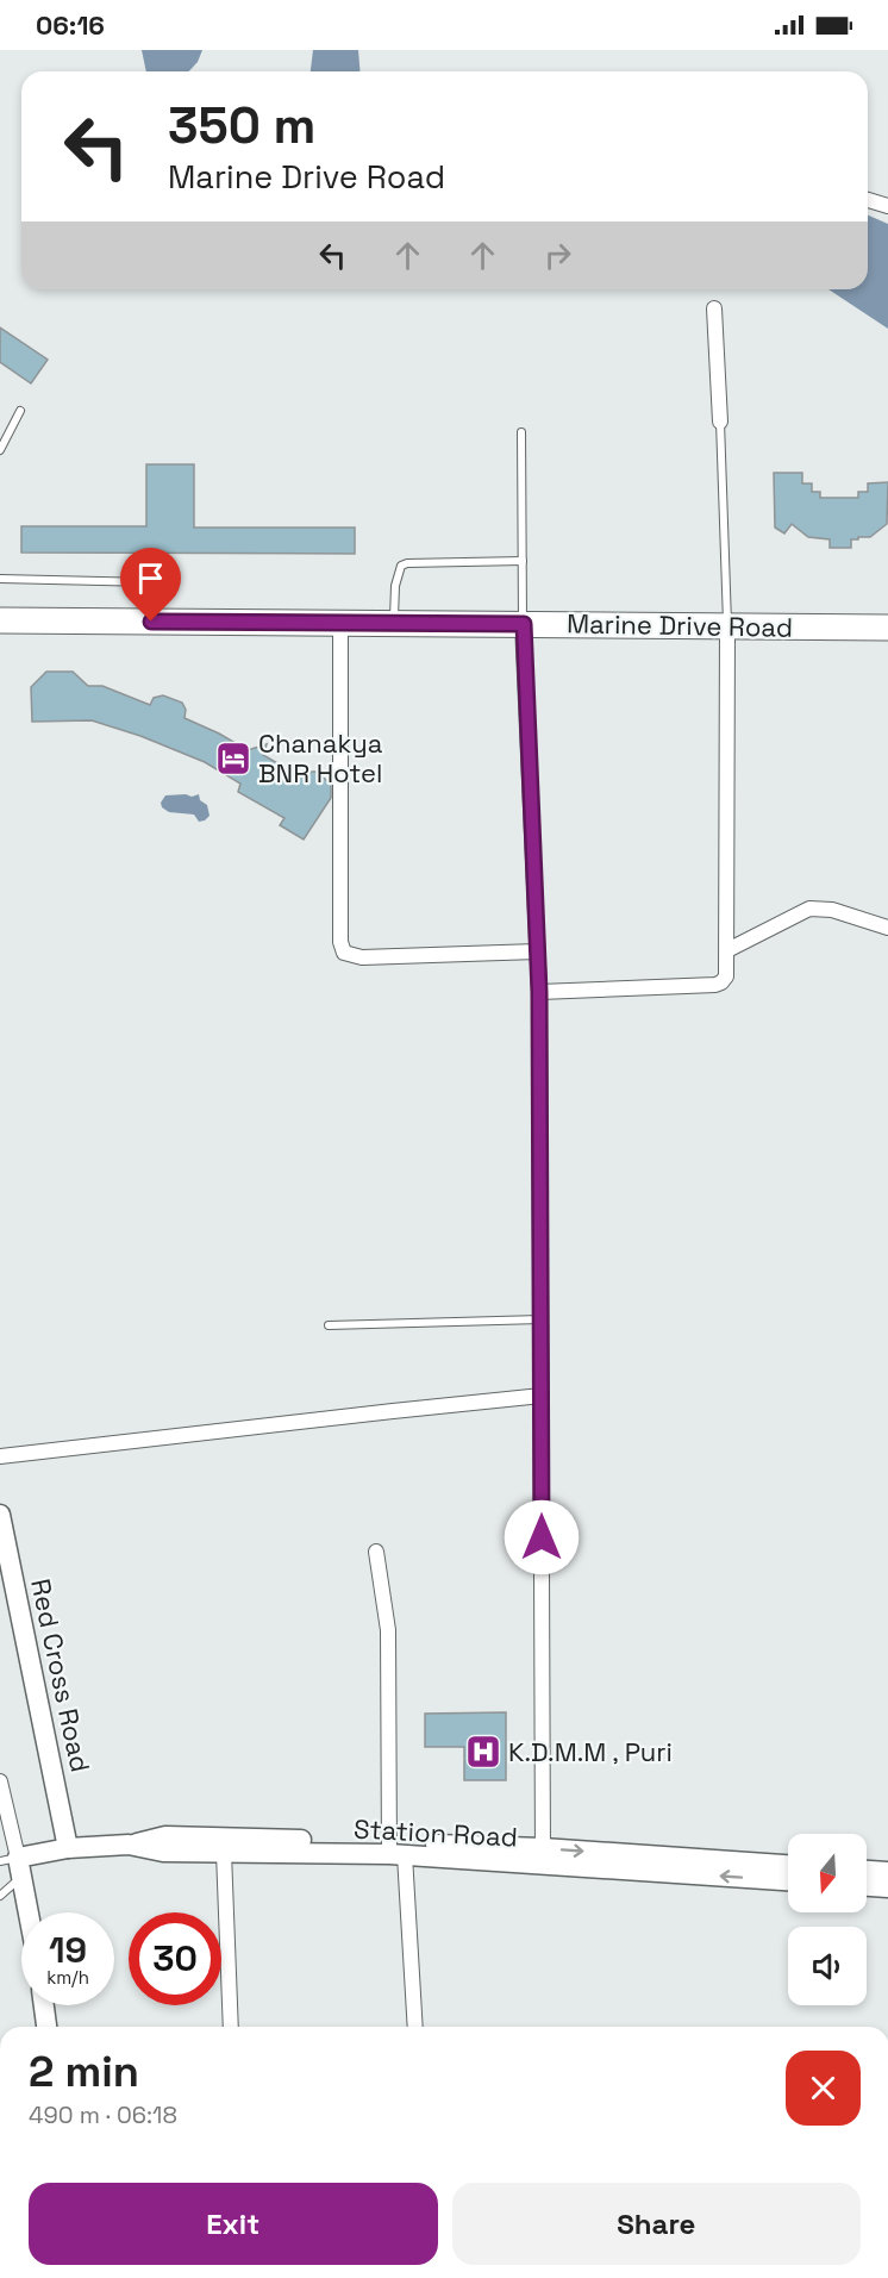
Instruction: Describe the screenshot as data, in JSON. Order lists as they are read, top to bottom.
{
  "streets": {
    "highway": ["Marine Drive Road"],
    "main road": ["Red Cross Road", "Station Road"]
  },
  "crossings": [
    ["Red Cross Road", "Station Road"]
  ],
  "places": {
    "hotel": ["Chanakya BNR Hotel"],
    "hospital": ["K.D.M.M , Puri"]
  },
  "north": "bottom",
  "page": {
    "status": "06:16",
    "turn": ["350 m", "Marine Drive Road"],
    "speed": "19 km/h",
    "limit": "30",
    "heading": ["2 min", "490 m · 06:18"],
    "buttons": ["Exit", "Share"]
  }
}
